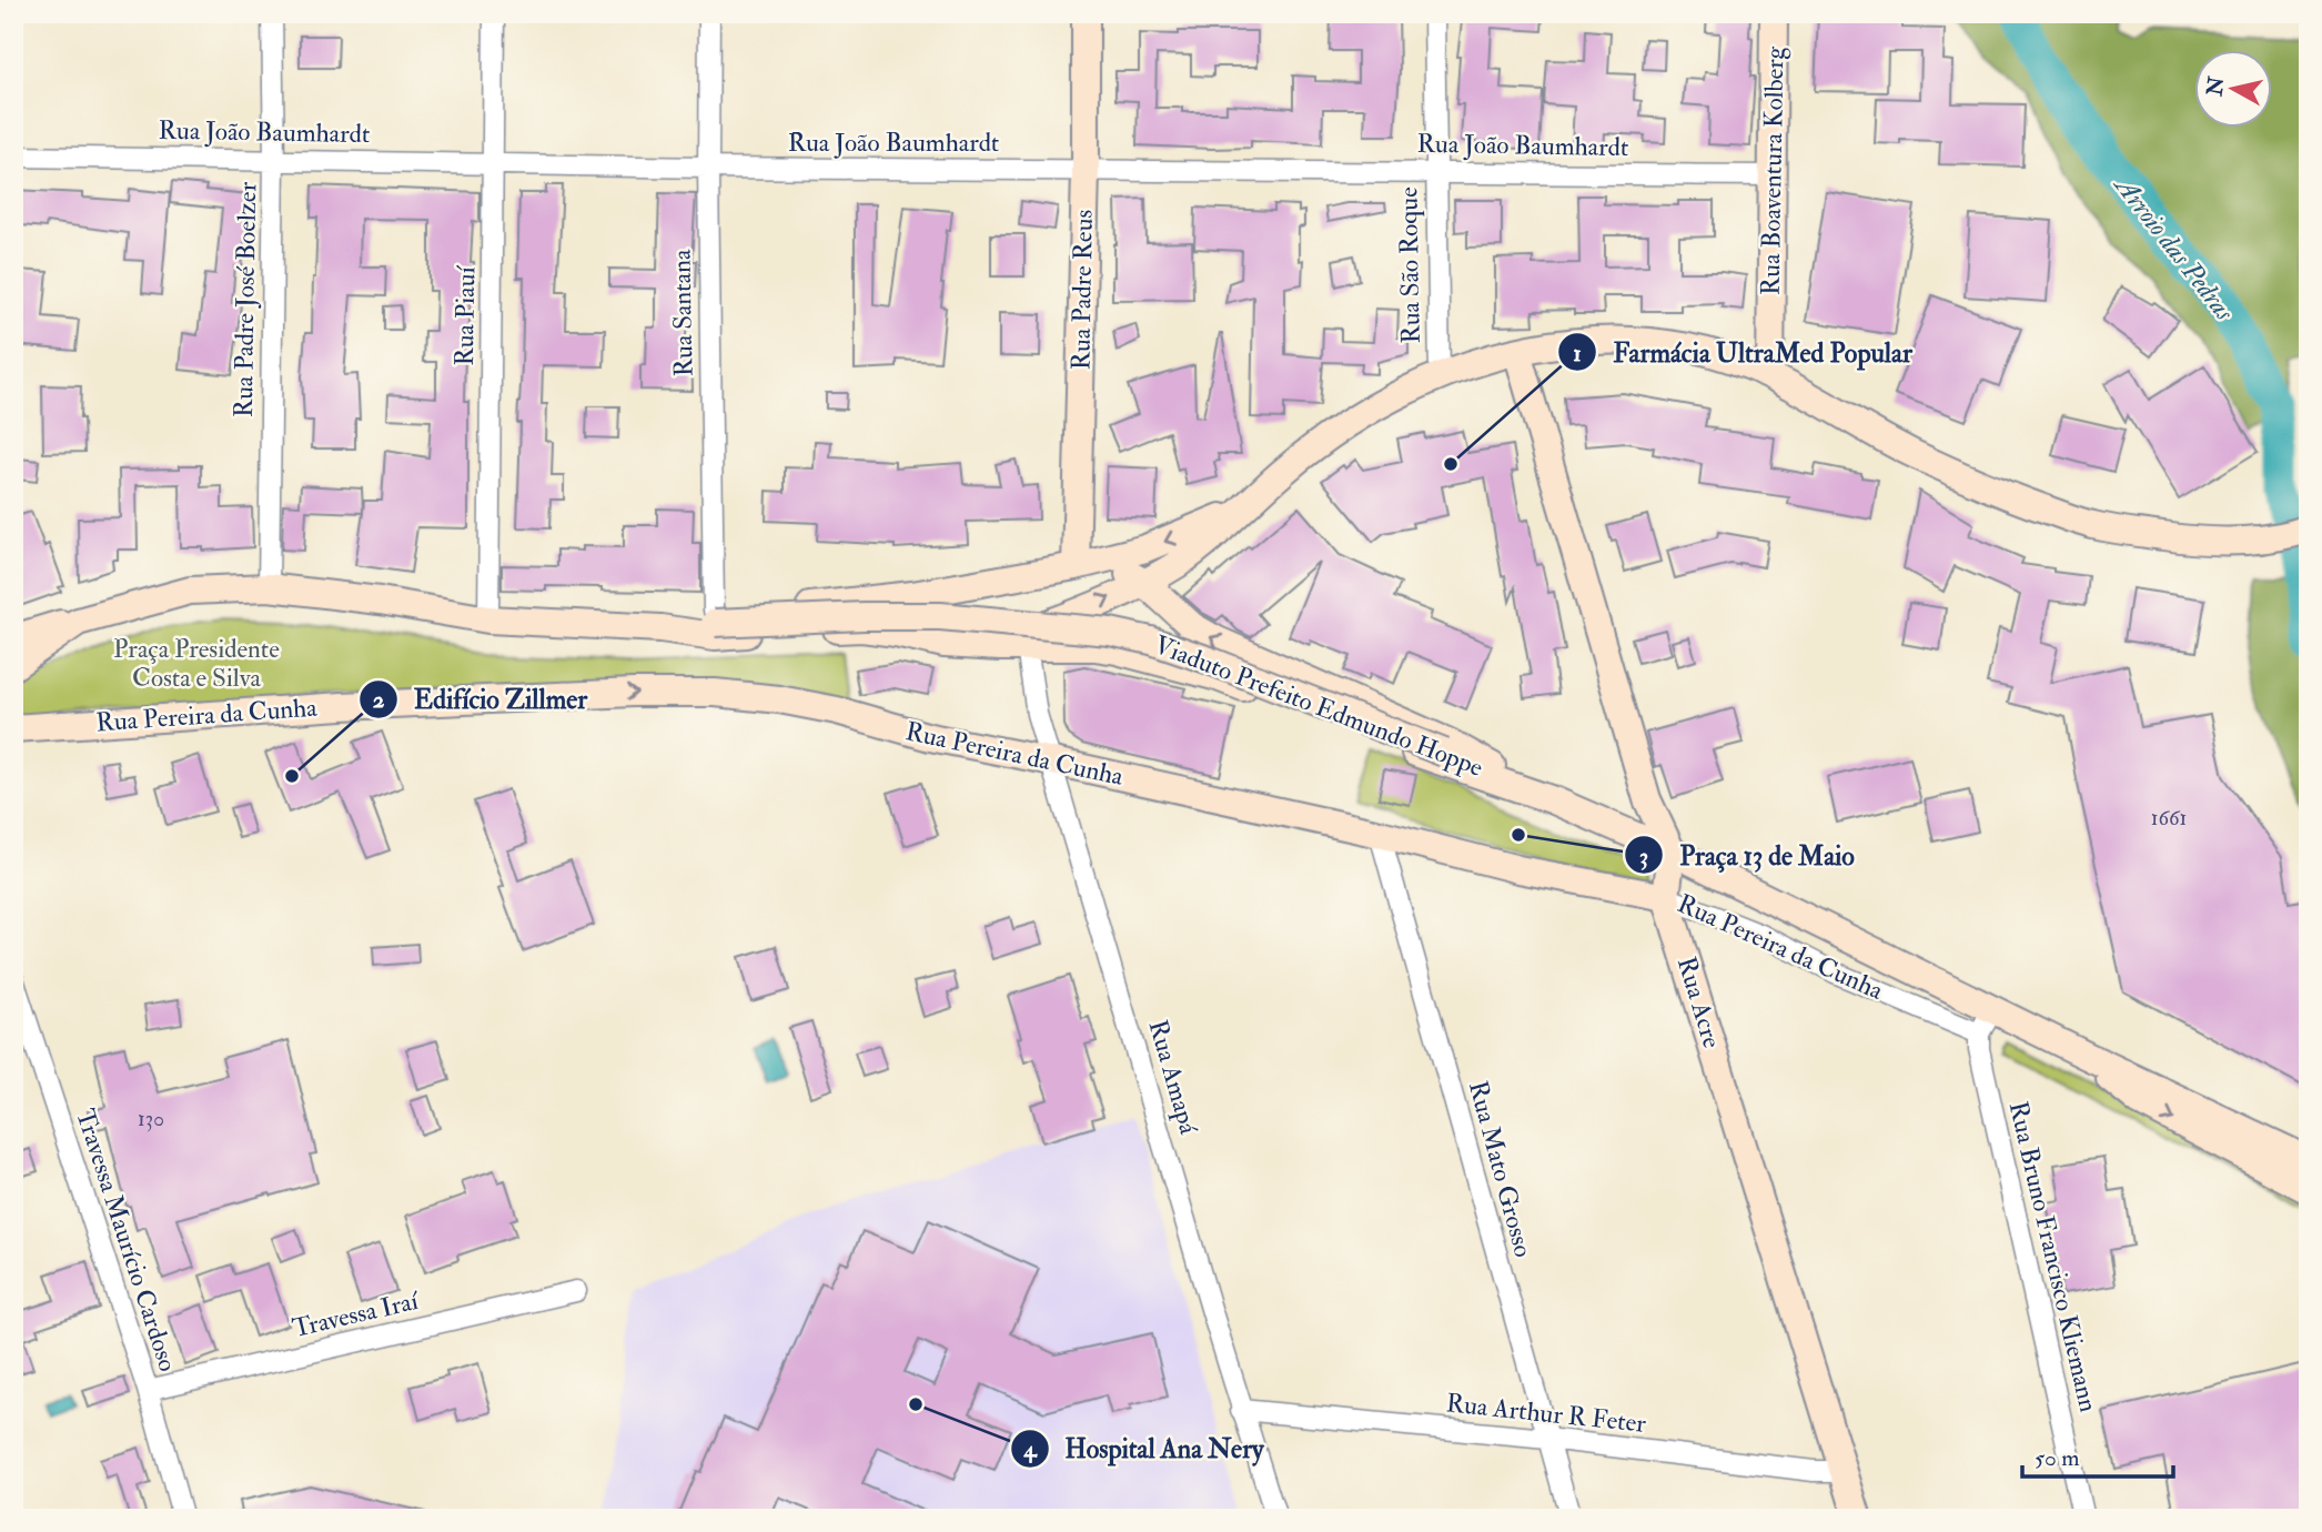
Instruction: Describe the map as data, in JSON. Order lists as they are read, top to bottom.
{
  "streets": {
    "main road": [
      "Rua Boaventura Kolberg",
      "Rua Padre Reus",
      "Viaduto Prefeito Edmundo Hoppe",
      "Rua Pereira da Cunha",
      "Rua Acre"
    ],
    "street": [
      "Rua João Baumhardt",
      "Rua São Roque",
      "Rua Padre José Boelzer",
      "Rua Santana",
      "Rua Piauí",
      "Rua Amapá",
      "Rua Mato Grosso",
      "Travessa Maurício Cardoso",
      "Rua Bruno Francisco Kliemann",
      "Travessa Iraí",
      "Rua Arthur R Feter"
    ]
  },
  "crossings": [
    ["Rua João Baumhardt", "Rua Boaventura Kolberg"],
    ["Rua João Baumhardt", "Rua São Roque"],
    ["Rua João Baumhardt", "Rua Padre Reus"],
    ["Rua João Baumhardt", "Rua Padre José Boelzer"],
    ["Rua João Baumhardt", "Rua Santana"],
    ["Rua João Baumhardt", "Rua Piauí"],
    ["Rua Santana", "Viaduto Prefeito Edmundo Hoppe"],
    ["Rua Pereira da Cunha", "Rua Acre"],
    ["Rua Pereira da Cunha", "Rua Amapá"],
    ["Rua Pereira da Cunha", "Rua Mato Grosso"],
    ["Rua Pereira da Cunha", "Rua Bruno Francisco Kliemann"],
    ["Rua Acre", "Rua Arthur R Feter"],
    ["Rua Amapá", "Rua Arthur R Feter"],
    ["Rua Mato Grosso", "Rua Arthur R Feter"],
    ["Travessa Maurício Cardoso", "Travessa Iraí"]
  ],
  "water": ["Arroio das Pedras"],
  "parks": ["Praça Presidente Costa e Silva"],
  "places": [
    "Farmácia UltraMed Popular",
    "Edifício Zillmer",
    "Praça 13 de Maio",
    "Hospital Ana Nery"
  ],
  "house_numbers": ["1661", "130"],
  "scale_bar": "50 m",
  "north": "left"
}
